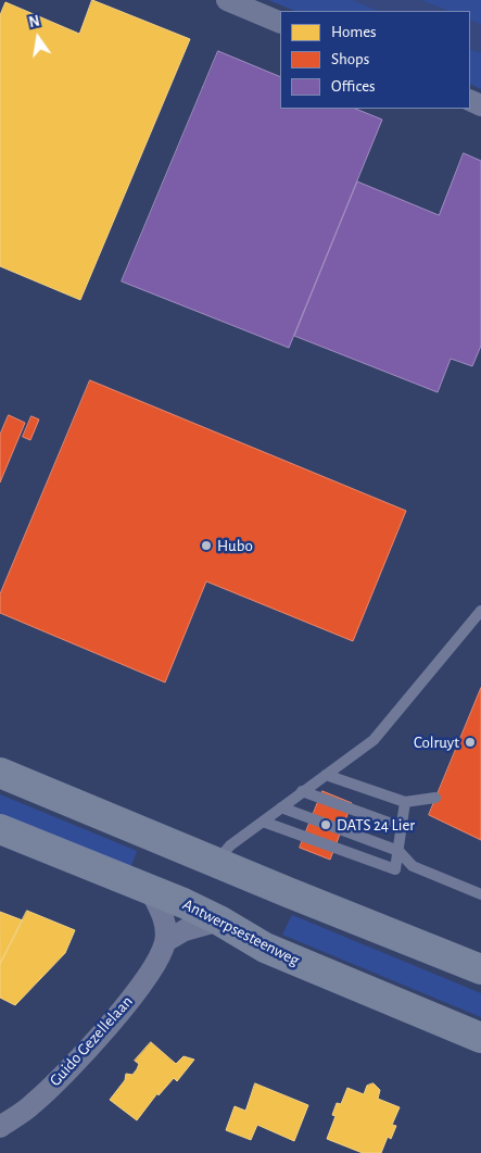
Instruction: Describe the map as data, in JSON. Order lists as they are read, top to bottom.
{
  "streets": {
    "main road": ["Antwerpsesteenweg"],
    "street": ["Guido Gezellelaan"]
  },
  "places": ["Hubo", "Colruyt", "DATS 24 Lier"],
  "legend": ["Homes", "Shops", "Offices"],
  "north": "top"
}
